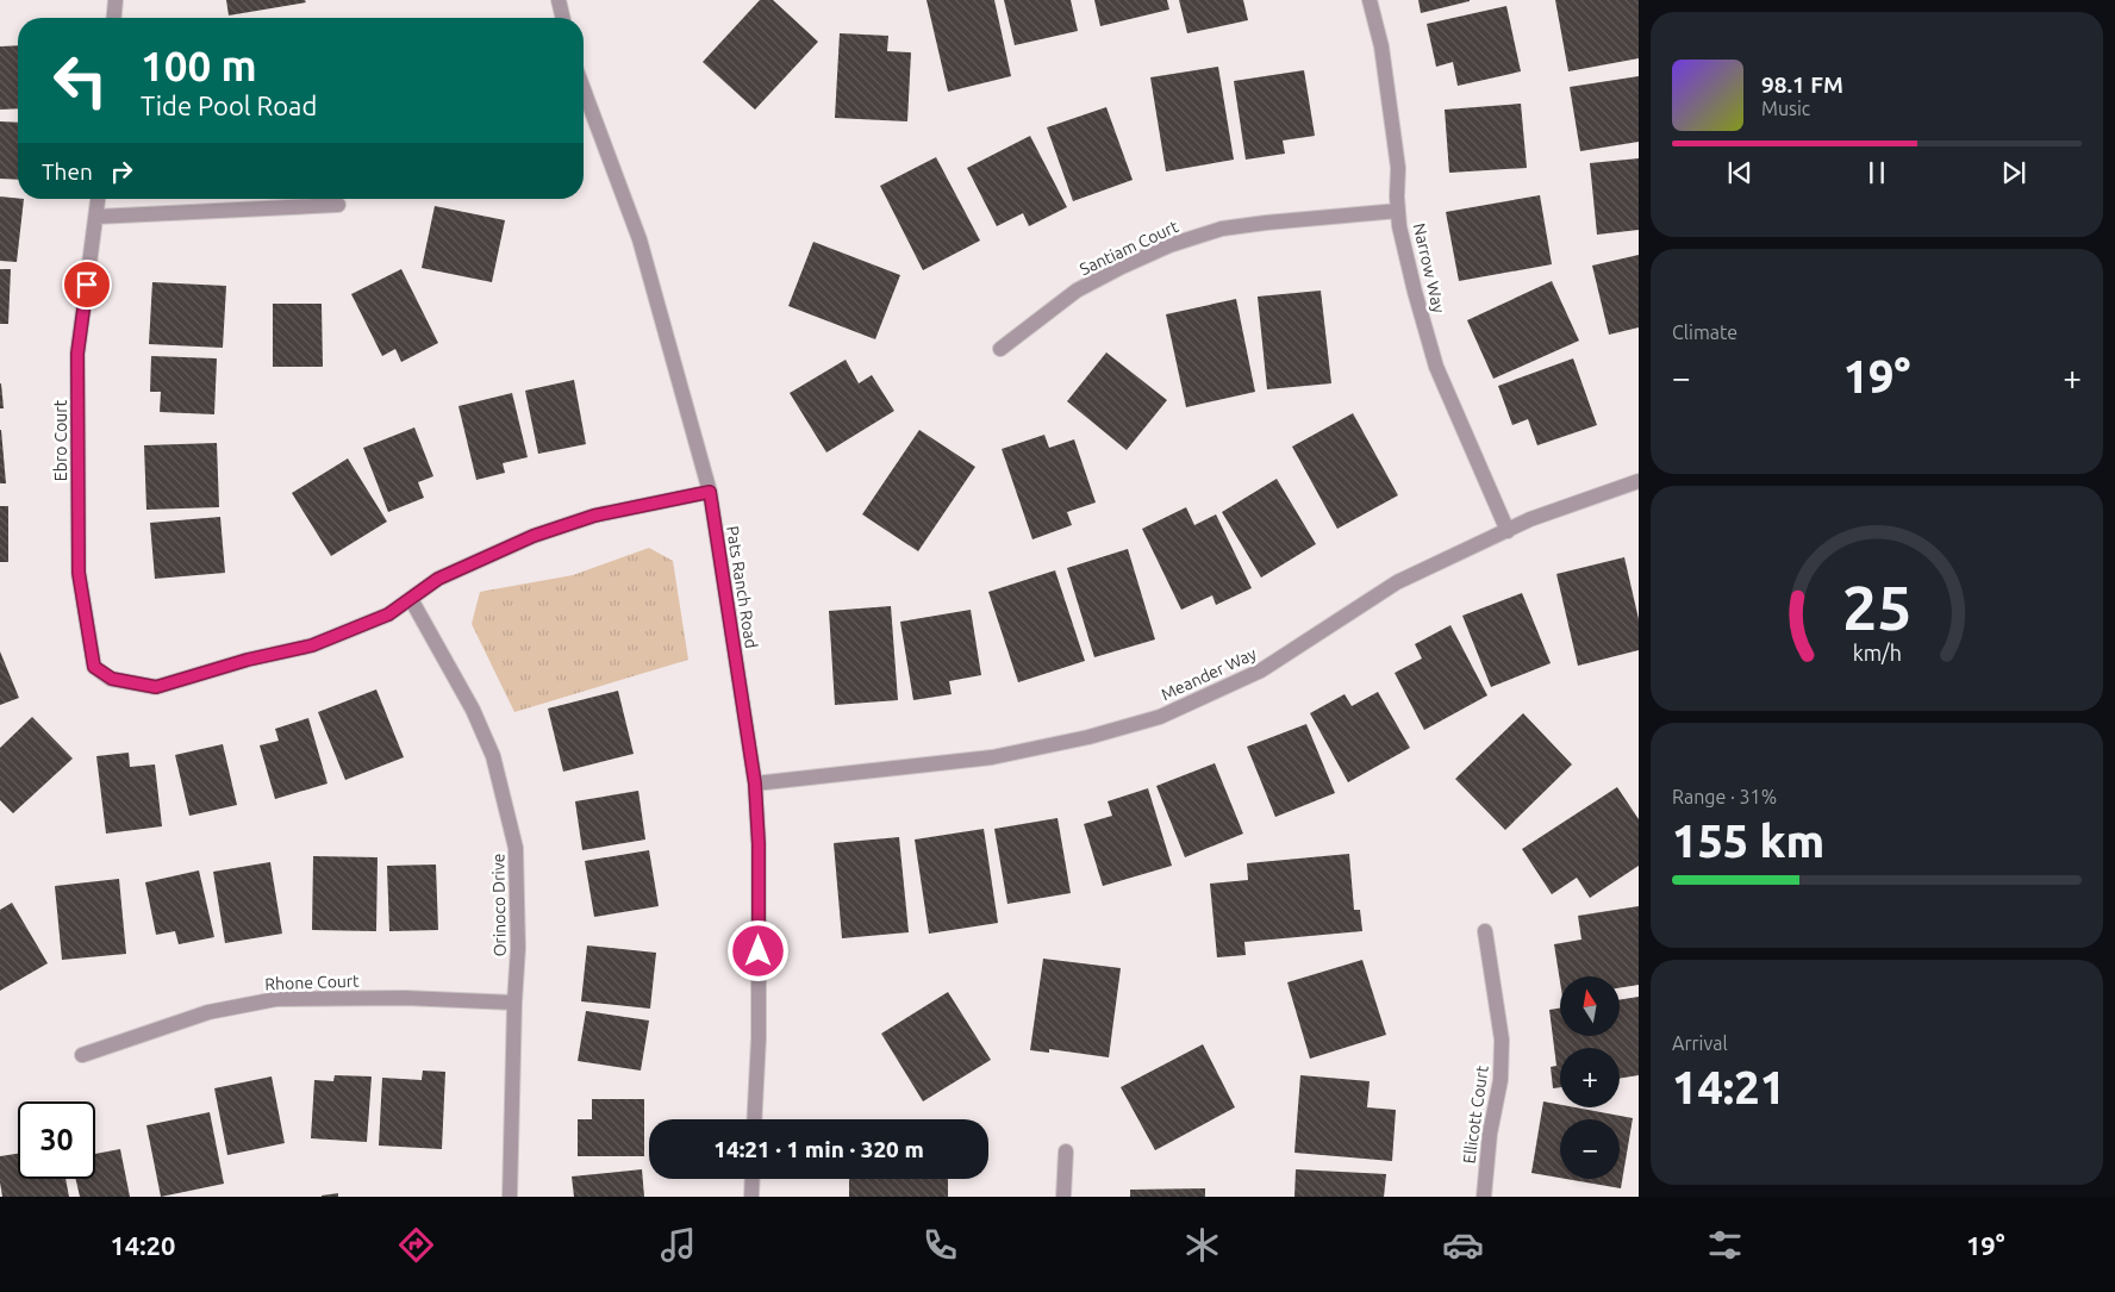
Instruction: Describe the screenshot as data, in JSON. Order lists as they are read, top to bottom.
{
  "streets": {
    "street": [
      "Santiam Court",
      "Narrow Way",
      "Ebro Court",
      "Pats Ranch Road",
      "Meander Way",
      "Orinoco Drive",
      "Rhone Court",
      "Ellicott Court"
    ]
  },
  "crossings": [
    ["Santiam Court", "Narrow Way"],
    ["Narrow Way", "Meander Way"],
    ["Ebro Court", "Orinoco Drive"],
    ["Pats Ranch Road", "Meander Way"],
    ["Orinoco Drive", "Rhone Court"]
  ],
  "north": "top",
  "page": {
    "turn": ["100 m", "Tide Pool Road"],
    "song": ["98.1 FM", "Music"],
    "then": "Then",
    "tile": [
      "Climate",
      ["Range · 31%", "155 km"],
      ["Arrival", "14:21"]
    ],
    "heat": ["−", "19°", "+"],
    "map_buttons": ["+", "−"],
    "limit": "30",
    "trip": "14:21 · 1 min · 320 m",
    "tabs": ["14:20", "19°"],
    "gauge": ["25", "km/h"]
  }
}
